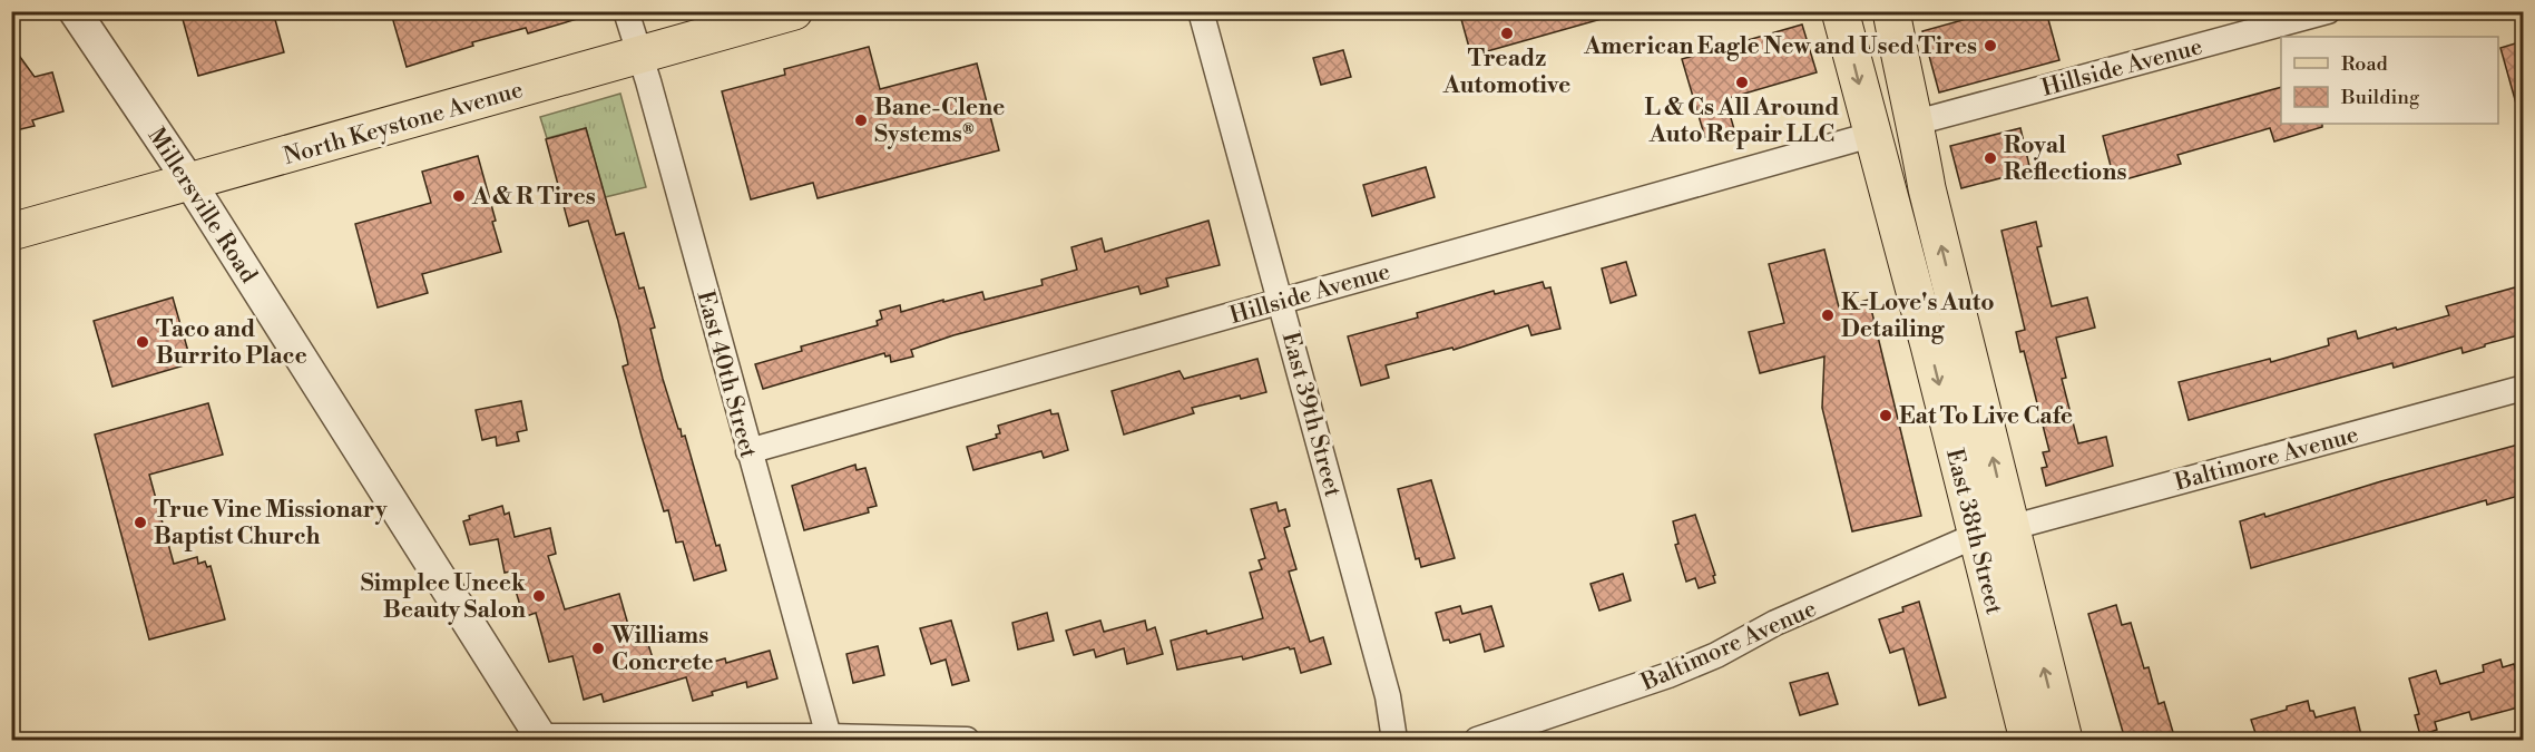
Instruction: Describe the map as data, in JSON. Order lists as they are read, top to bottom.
{
  "streets": {
    "main road": ["North Keystone Avenue", "East 38th Street"],
    "street": [
      "Hillside Avenue",
      "Millersville Road",
      "East 40th Street",
      "East 39th Street",
      "Baltimore Avenue"
    ]
  },
  "crossings": [
    ["Hillside Avenue", "East 40th Street"],
    ["Hillside Avenue", "East 39th Street"],
    ["Hillside Avenue", "East 38th Street"],
    ["North Keystone Avenue", "Millersville Road"],
    ["North Keystone Avenue", "East 40th Street"],
    ["Baltimore Avenue", "East 38th Street"]
  ],
  "places": [
    "Treadz Automotive",
    "American Eagle New and Used Tires",
    "L & Cs All Around Auto Repair LLC",
    "Bane-Clene Systems®",
    "Royal Reflections",
    "A & R Tires",
    "K-Love's Auto Detailing",
    "Taco and Burrito Place",
    "Eat To Live Cafe",
    "True Vine Missionary Baptist Church",
    "Simplee Uneek Beauty Salon",
    "Williams Concrete"
  ],
  "legend": ["Road", "Building"]
}
